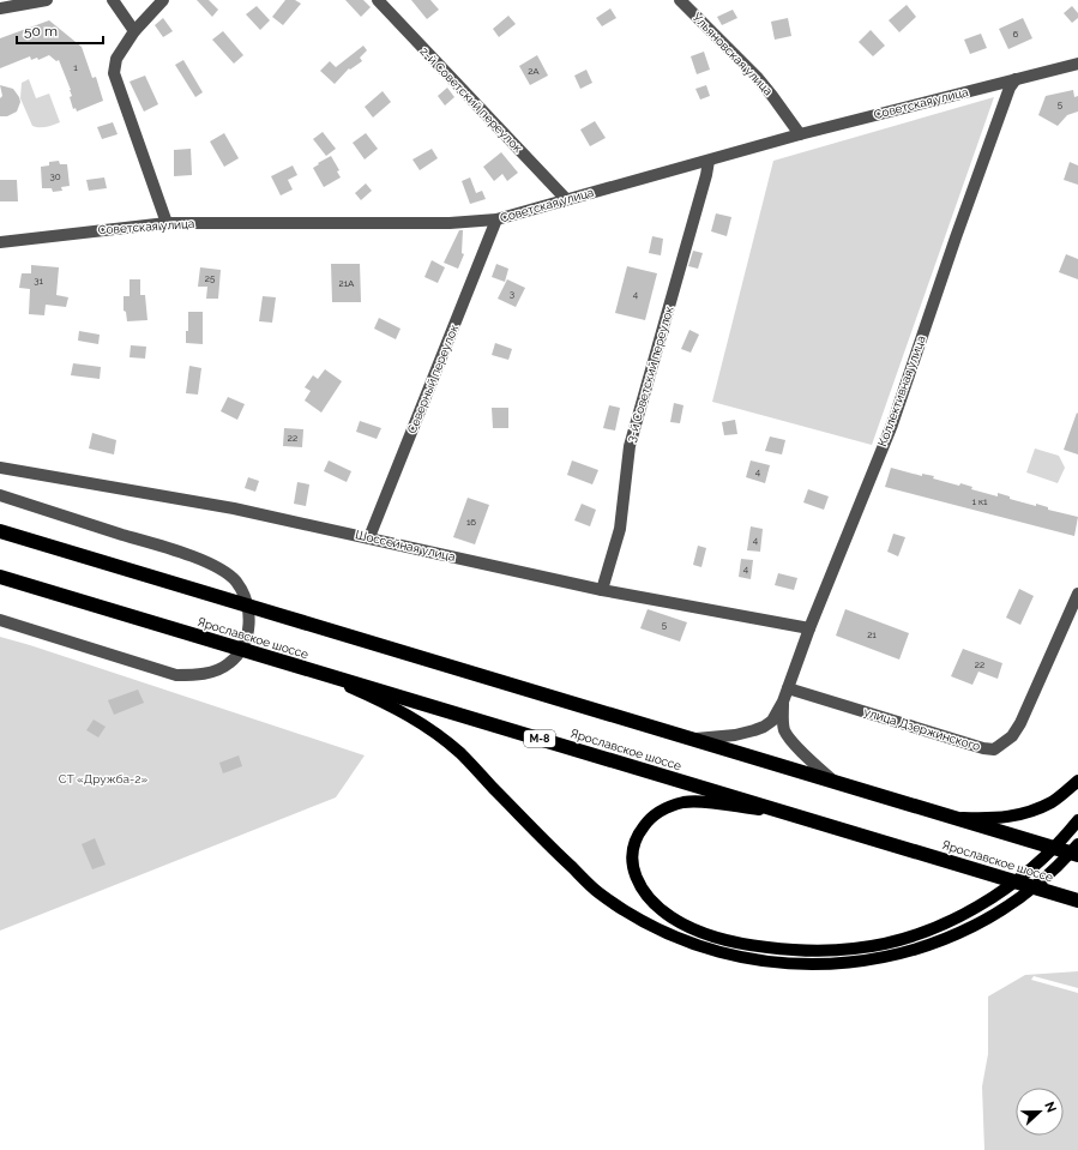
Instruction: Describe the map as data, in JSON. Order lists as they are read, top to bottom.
{
  "streets": {
    "highway": ["Ярославское шоссе", "М-8"],
    "street": [
      "Ульяновская улица",
      "2-й Советский переулок",
      "Советская улица",
      "3-й Советский переулок",
      "Северный переулок",
      "Коллективная улица",
      "Шоссейная улица",
      "улица Дзержинского"
    ]
  },
  "crossings": [
    ["Ульяновская улица", "Советская улица"],
    ["2-й Советский переулок", "Советская улица"],
    ["Советская улица", "3-й Советский переулок"],
    ["Советская улица", "Северный переулок"],
    ["Советская улица", "Коллективная улица"],
    ["3-й Советский переулок", "Шоссейная улица"],
    ["Северный переулок", "Шоссейная улица"],
    ["Коллективная улица", "Шоссейная улица"],
    ["Коллективная улица", "улица Дзержинского"]
  ],
  "parks": ["СТ «Дружба-2»"],
  "house_numbers": [
    "6",
    "1",
    "2А",
    "5",
    "30",
    "25",
    "31",
    "21А",
    "3",
    "4",
    "22",
    "4",
    "1 к1",
    "16",
    "4",
    "4",
    "5",
    "21",
    "22"
  ],
  "scale_bar": "50 m",
  "north": "right"
}
